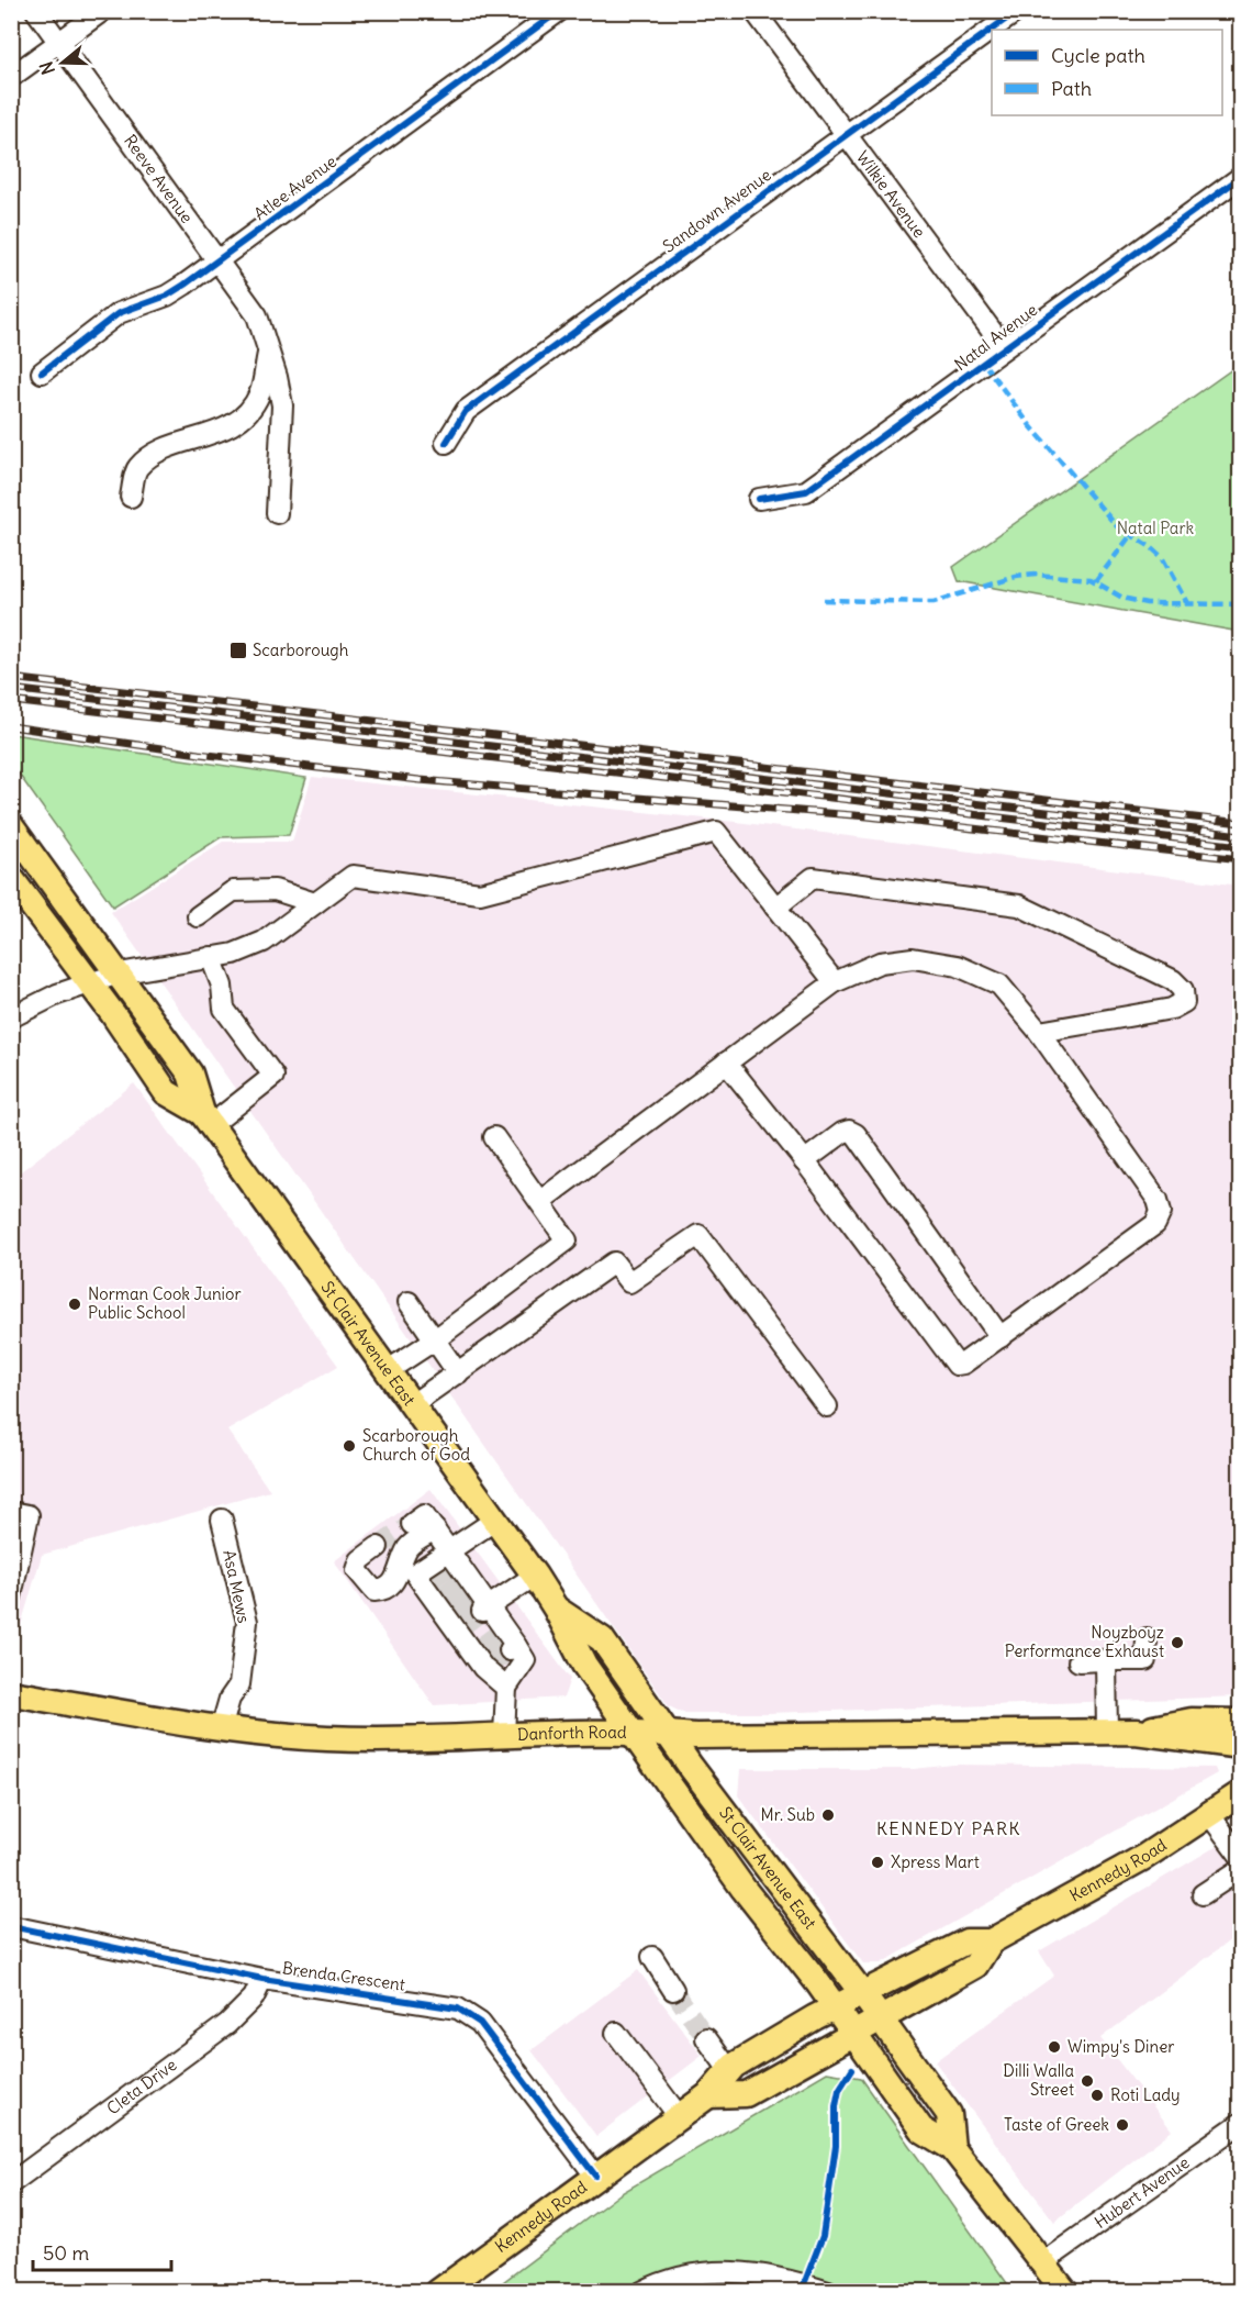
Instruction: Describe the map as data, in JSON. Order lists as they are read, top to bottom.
{
  "streets": {
    "main road": ["St Clair Avenue East", "Danforth Road", "Kennedy Road"],
    "street": [
      "Reeve Avenue",
      "Atlee Avenue",
      "Wilkie Avenue",
      "Sandown Avenue",
      "Natal Avenue",
      "Asa Mews",
      "Brenda Crescent",
      "Cleta Drive",
      "Hubert Avenue"
    ]
  },
  "crossings": [
    ["Reeve Avenue", "Atlee Avenue"],
    ["Wilkie Avenue", "Sandown Avenue"],
    ["Wilkie Avenue", "Natal Avenue"],
    ["St Clair Avenue East", "Danforth Road"],
    ["St Clair Avenue East", "Kennedy Road"],
    ["St Clair Avenue East", "Hubert Avenue"],
    ["Asa Mews", "Danforth Road"],
    ["Kennedy Road", "Brenda Crescent"],
    ["Brenda Crescent", "Cleta Drive"]
  ],
  "districts": ["KENNEDY PARK"],
  "parks": ["Natal Park"],
  "places": {
    "transit": ["Scarborough"],
    "other": [
      "Norman Cook Junior Public School",
      "Scarborough Church of God",
      "Noyzboyz Performance Exhaust",
      "Mr. Sub",
      "Xpress Mart",
      "Wimpy's Diner",
      "Dilli Walla Street",
      "Roti Lady",
      "Taste of Greek"
    ]
  },
  "legend": ["Cycle path", "Path"],
  "scale_bar": "50 m",
  "north": "left"
}
